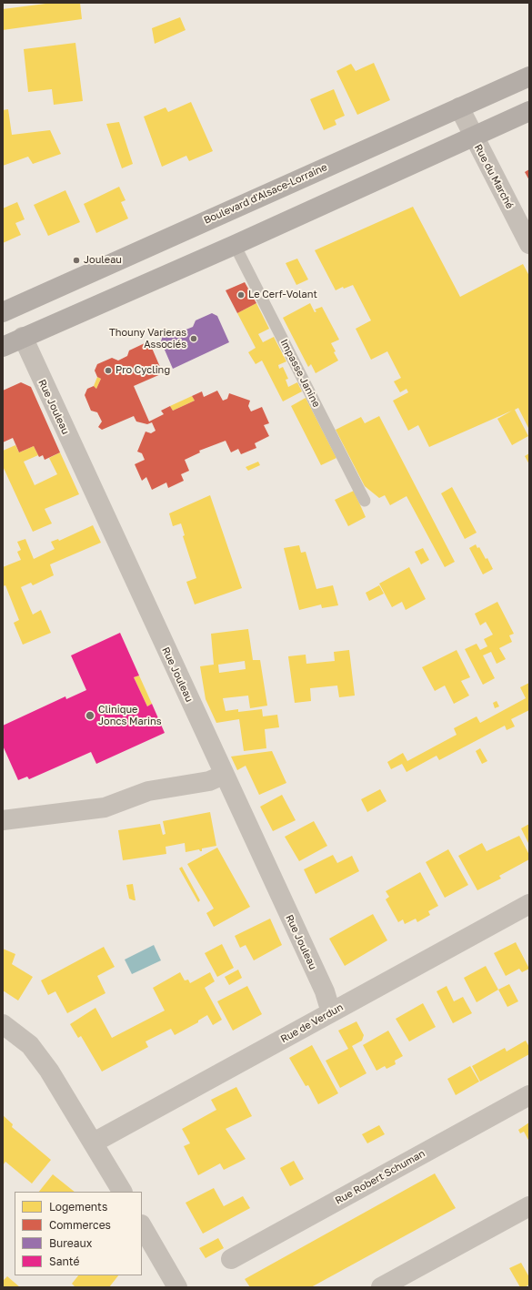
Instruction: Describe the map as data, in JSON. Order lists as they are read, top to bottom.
{
  "streets": {
    "main road": ["Boulevard d'Alsace-Lorraine"],
    "street": [
      "Rue du Marché",
      "Rue Jouleau",
      "Rue de Verdun",
      "Rue Robert Schuman"
    ],
    "lane": ["Impasse Janine"]
  },
  "crossings": [
    ["Rue du Marché", "Boulevard d'Alsace-Lorraine"],
    ["Rue Jouleau", "Rue de Verdun"]
  ],
  "places": [
    "Jouleau",
    "Le Cerf-Volant",
    "Thouny Varieras Associés",
    "Pro Cycling",
    "Clinique Joncs Marins"
  ],
  "legend": [
    "Logements",
    "Commerces",
    "Bureaux",
    "Santé"
  ]
}
